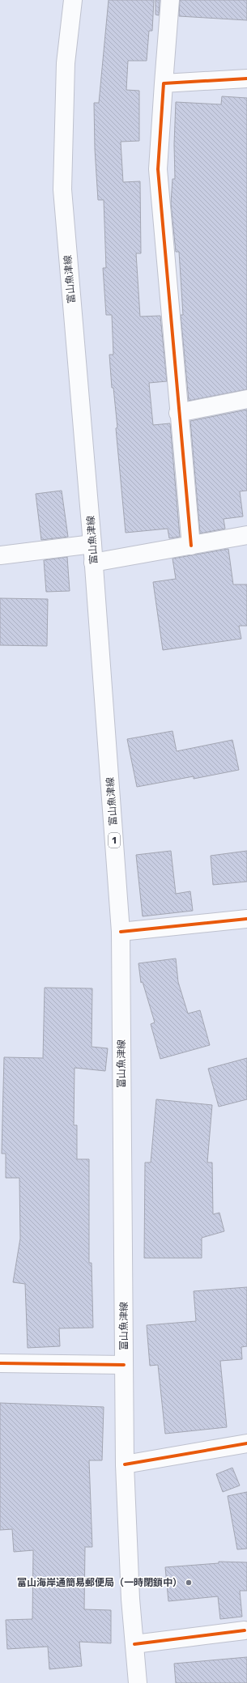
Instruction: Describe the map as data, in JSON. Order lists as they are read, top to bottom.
{
  "streets": {
    "main road": ["富山魚津線", "1"]
  },
  "places": ["富山海岸通簡易郵便局（一時閉鎖中）"]
}
